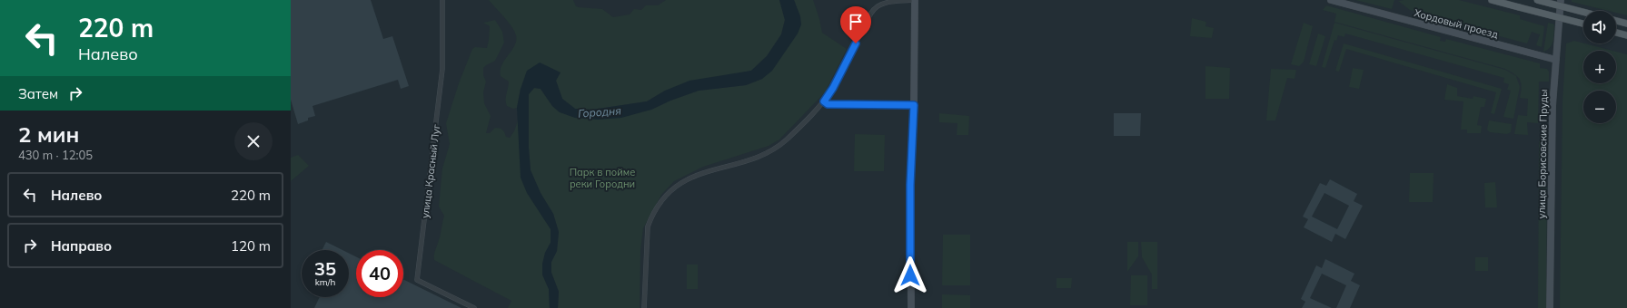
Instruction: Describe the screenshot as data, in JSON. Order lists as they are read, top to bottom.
{
  "streets": {
    "street": ["Хордовый проезд", "улица Борисовские Пруды", "улица Красный Луг"]
  },
  "crossings": [
    ["Хордовый проезд", "улица Борисовские Пруды"]
  ],
  "water": ["Городня"],
  "parks": ["Парк в пойме реки Городни"],
  "page": {
    "turn": ["220 m", "Налево"],
    "map_buttons": ["+", "−"],
    "then": "Затем",
    "heading": ["2 мин", "430 m · 12:05"],
    "list": [
      {
        "name": "Налево",
        "value": "220 m"
      },
      {
        "name": "Направо",
        "value": "120 m"
      }
    ],
    "speed": "35 km/h",
    "limit": "40"
  }
}
